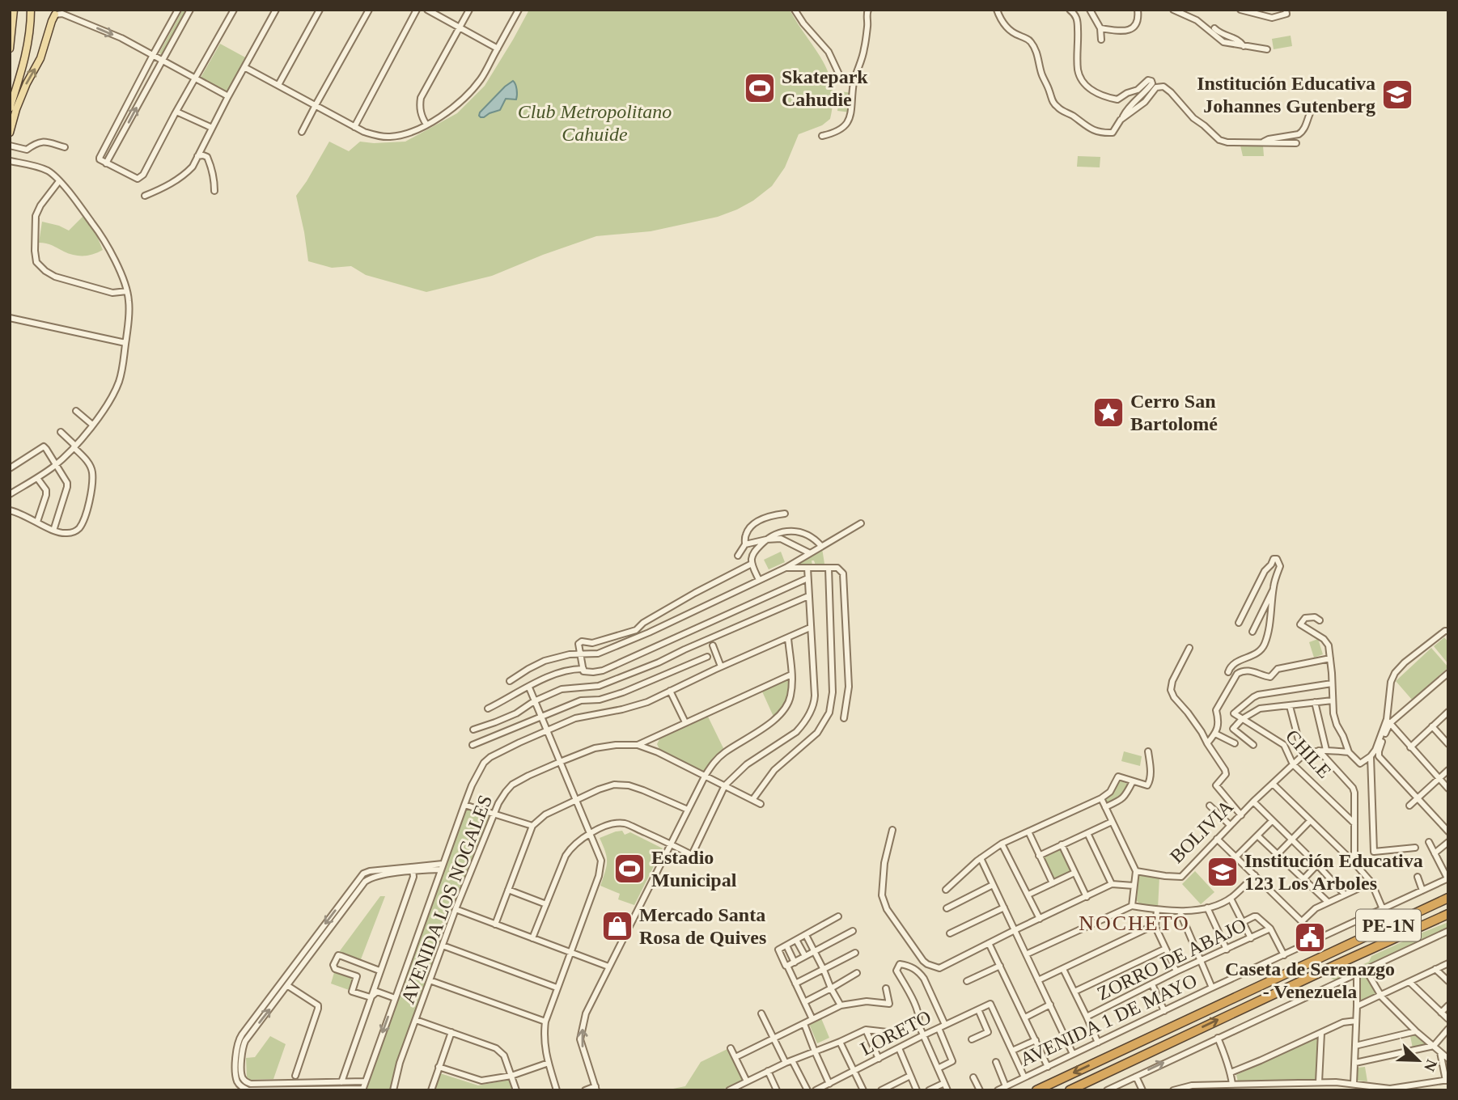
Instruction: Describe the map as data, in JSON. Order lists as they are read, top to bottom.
{
  "streets": {
    "highway": ["PE-1N"],
    "street": [
      "CHILE",
      "BOLIVIA",
      "AVENIDA LOS NOGALES",
      "ZORRO DE ABAJO",
      "AVENIDA 1 DE MAYO",
      "LORETO"
    ]
  },
  "crossings": [
    ["CHILE", "BOLIVIA"]
  ],
  "districts": ["NOCHETO"],
  "parks": ["Club Metropolitano Cahuide"],
  "places": {
    "sports": ["Skatepark Cahudie", "Estadio Municipal"],
    "school or university": ["Institución Educativa Johannes Gutenberg", "Institución Educativa 123 Los Arboles"],
    "place": ["Cerro San Bartolomé"],
    "shop": ["Mercado Santa Rosa de Quives"],
    "public building": ["Caseta de Serenazgo - Venezuela"]
  },
  "north": "bottom right"
}
